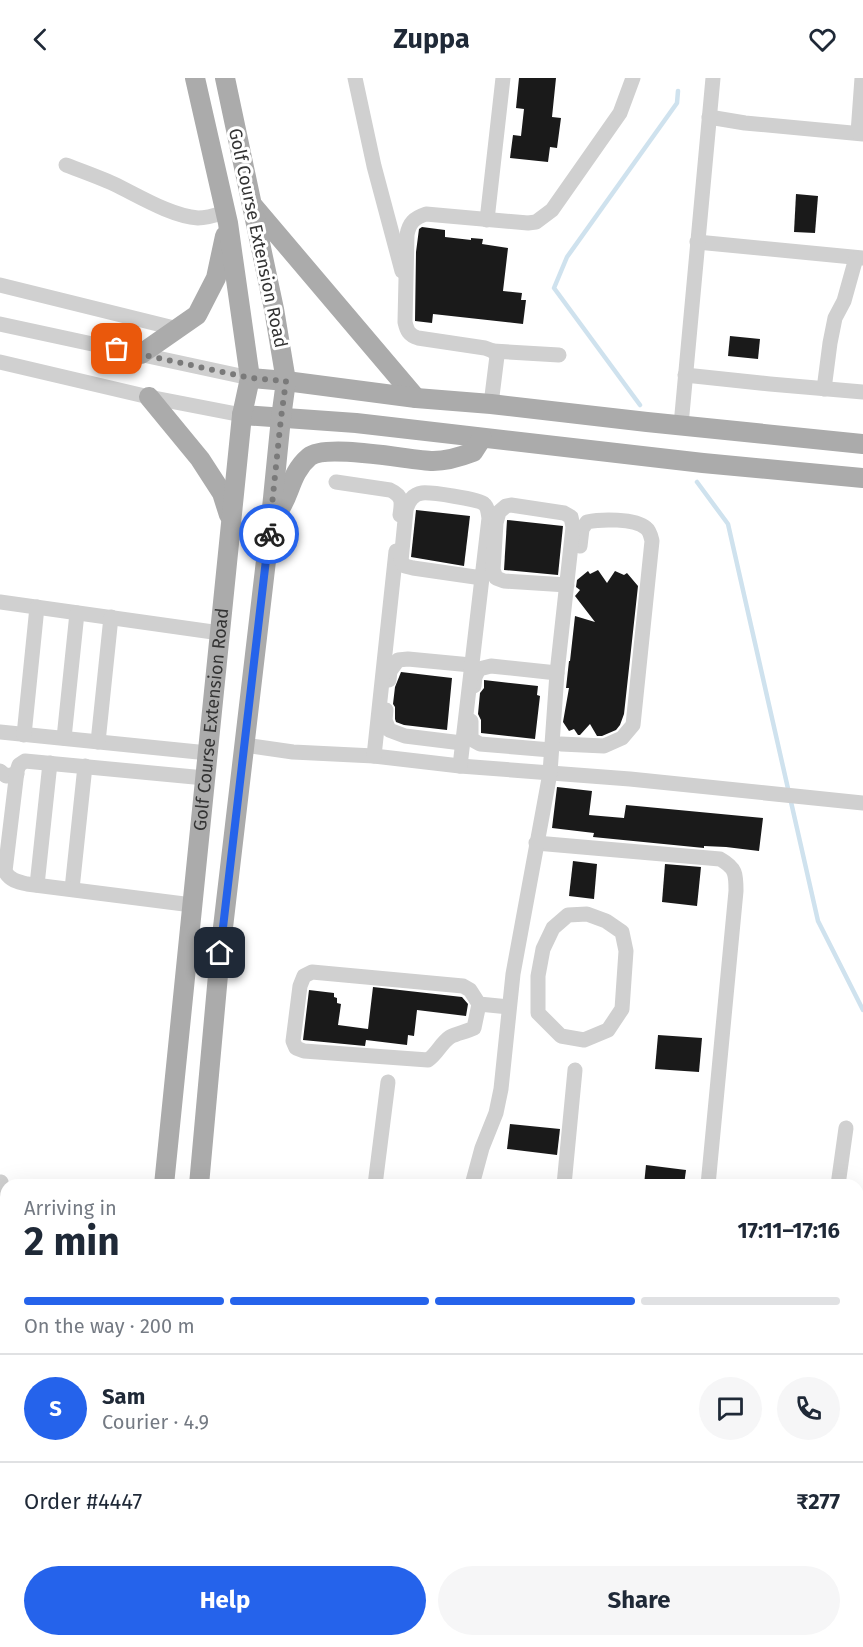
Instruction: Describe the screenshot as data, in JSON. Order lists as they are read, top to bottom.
{
  "streets": {
    "main road": ["Golf Course Extension Road"]
  },
  "page": {
    "header": "Zuppa",
    "heading": ["2 min", "Arriving in", "17:11–17:16"],
    "panel": [
      "Sam",
      "Courier · 4.9",
      "Order #4447",
      "₹277"
    ],
    "bar": "On the way · 200 m",
    "round": "S",
    "buttons": ["Help", "Share"]
  }
}
